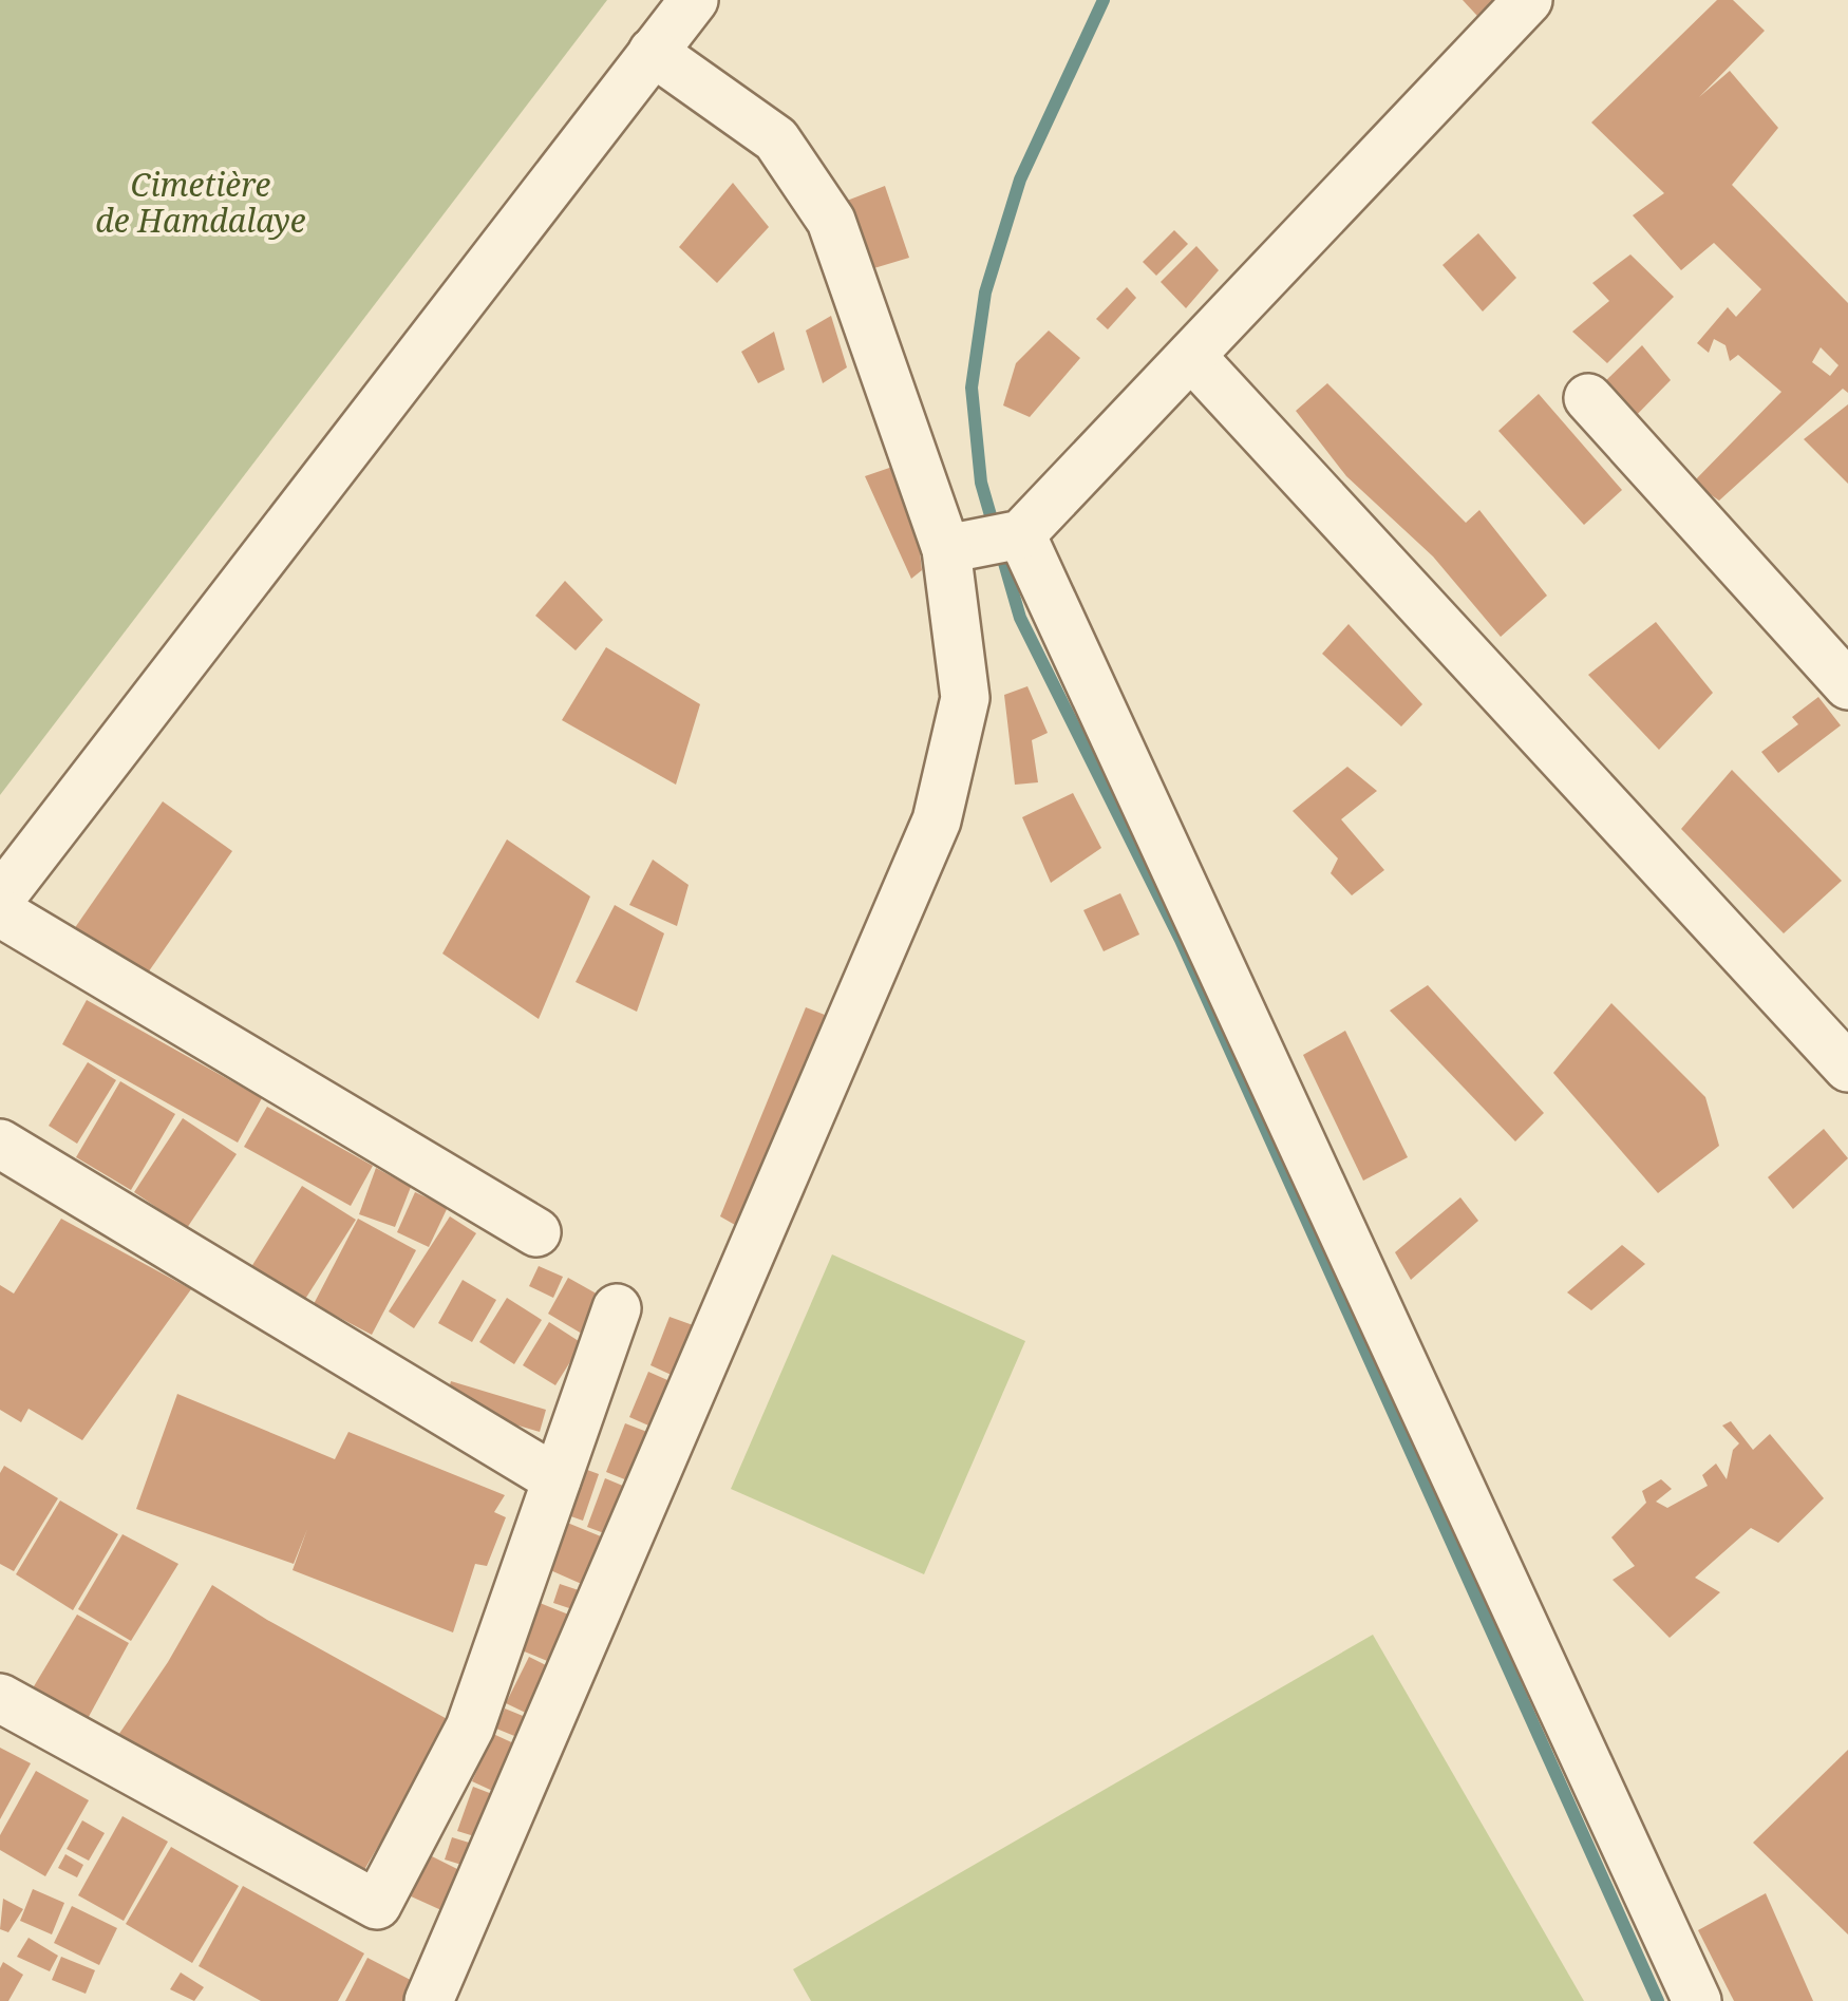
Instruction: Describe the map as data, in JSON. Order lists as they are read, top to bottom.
{
  "parks": ["Cimetière de Hamdalaye"]
}
